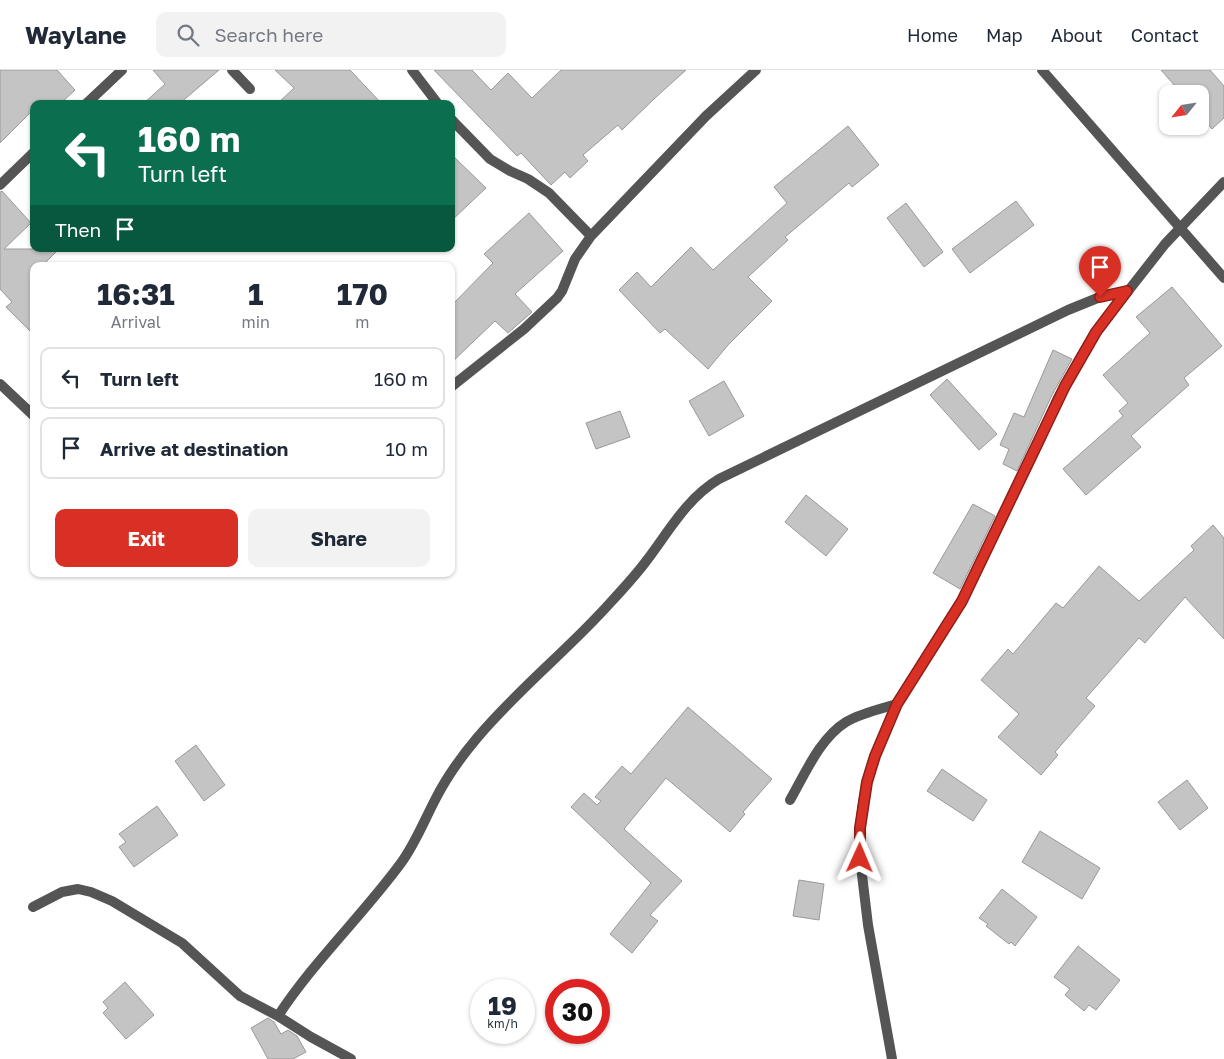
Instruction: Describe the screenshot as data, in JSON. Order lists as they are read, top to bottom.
{
  "north": "bottom left",
  "page": {
    "header": "Waylane",
    "search": "Search here",
    "nav": [
      "Home",
      "Map",
      "About",
      "Contact"
    ],
    "turn": ["160 m", "Turn left"],
    "then": "Then",
    "eta": [
      "16:31",
      "Arrival",
      "1",
      "min",
      "170",
      "m"
    ],
    "list": [
      {
        "name": "Turn left",
        "value": "160 m"
      },
      {
        "name": "Arrive at destination",
        "value": "10 m"
      }
    ],
    "buttons": ["Exit", "Share"],
    "speed": "19 km/h",
    "limit": "30"
  }
}
